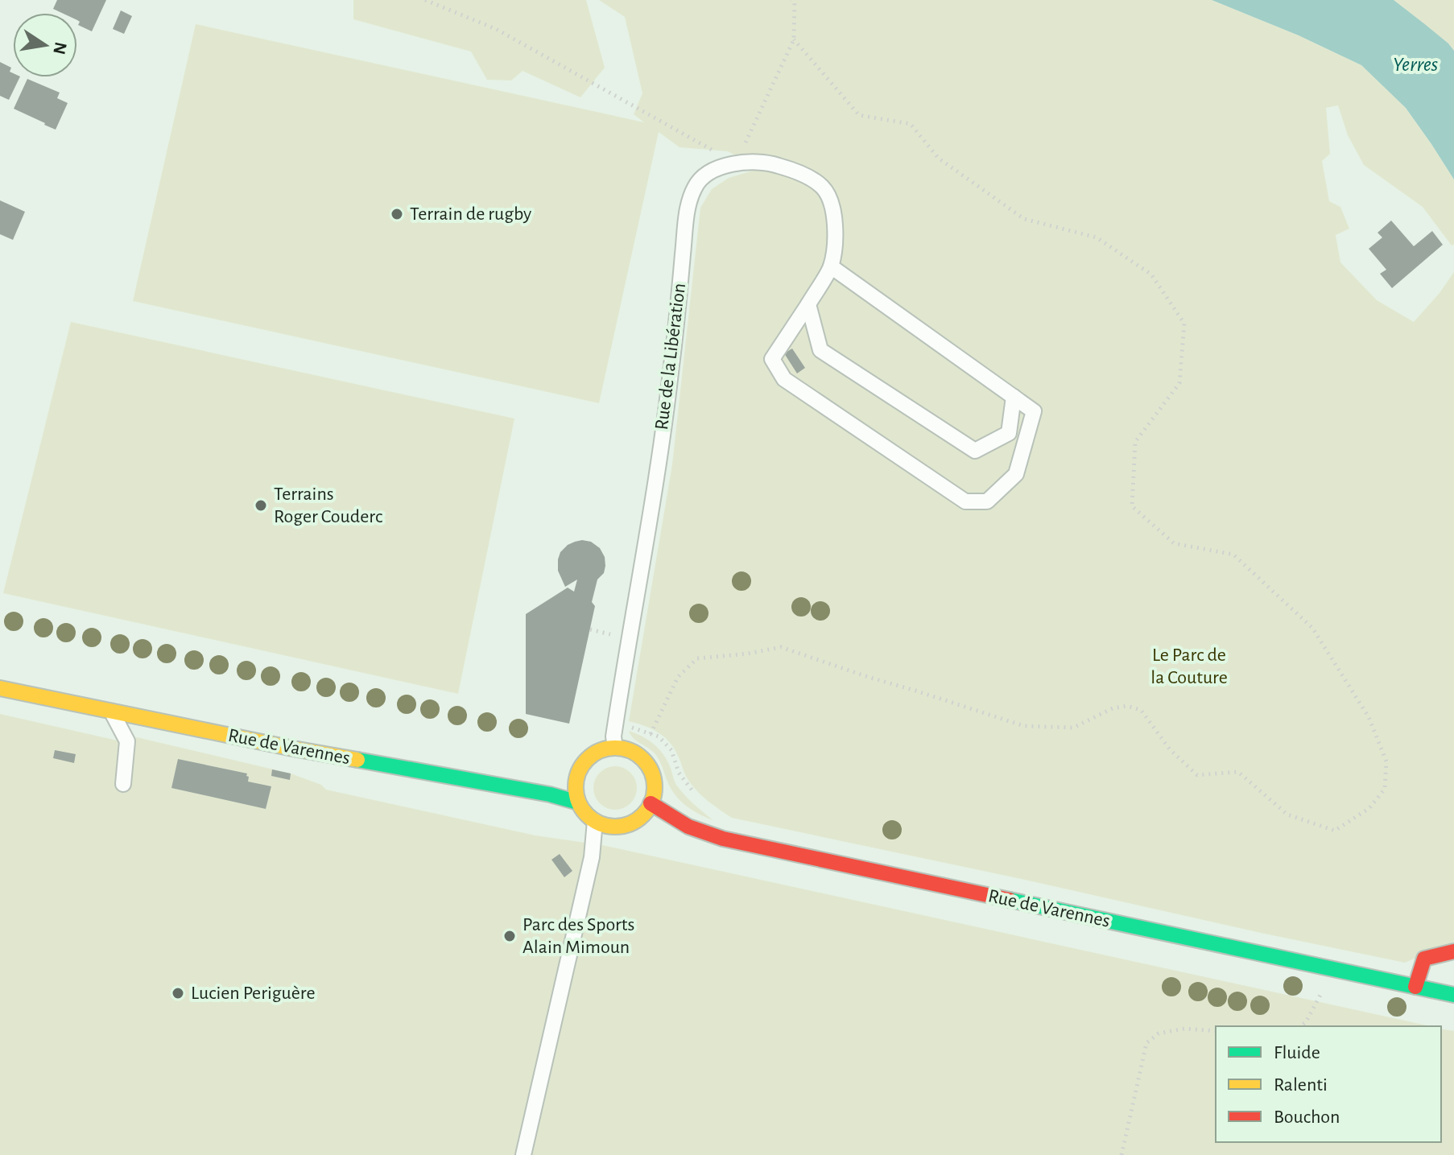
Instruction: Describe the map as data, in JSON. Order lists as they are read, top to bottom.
{
  "streets": {
    "street": ["Rue de Varennes"],
    "lane": ["Rue de la Libération"]
  },
  "crossings": [
    ["Rue de la Libération", "Rue de Varennes"]
  ],
  "water": ["Yerres"],
  "parks": ["Le Parc de la Couture"],
  "places": [
    "Terrain de rugby",
    "Terrains Roger Couderc",
    "Parc des Sports Alain Mimoun",
    "Lucien Periguère"
  ],
  "legend": ["Fluide", "Ralenti", "Bouchon"],
  "north": "right"
}
